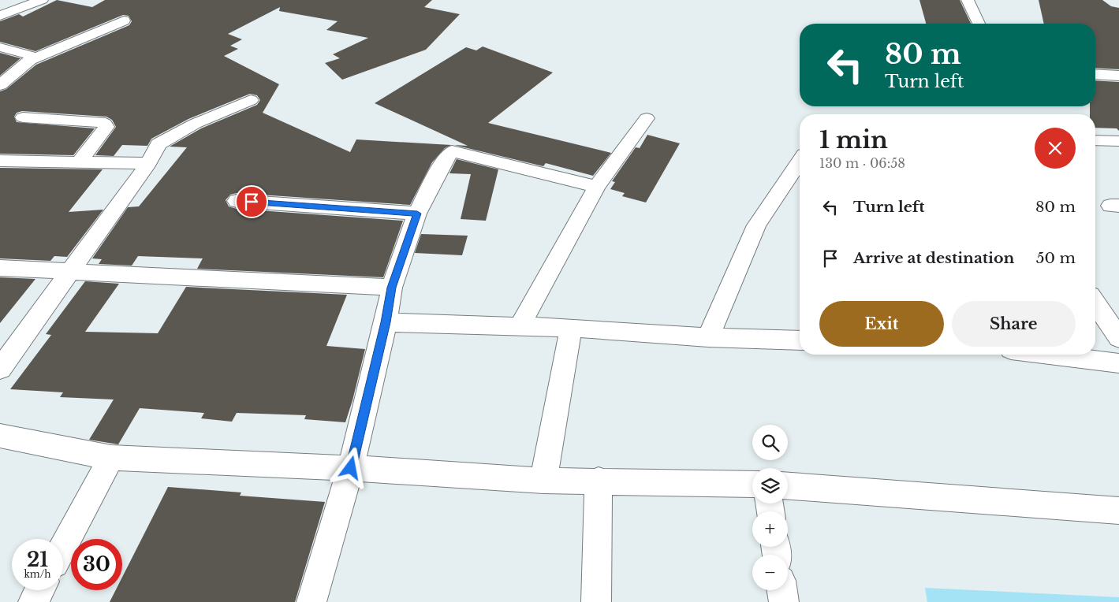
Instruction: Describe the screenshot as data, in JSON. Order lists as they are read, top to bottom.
{
  "page": {
    "turn": ["80 m", "Turn left"],
    "heading": ["1 min", "130 m · 06:58"],
    "list": [
      {
        "name": "Turn left",
        "value": "80 m"
      },
      {
        "name": "Arrive at destination",
        "value": "50 m"
      }
    ],
    "buttons": ["Exit", "Share"],
    "map_buttons": ["+", "−"],
    "speed": "21 km/h",
    "limit": "30"
  }
}
